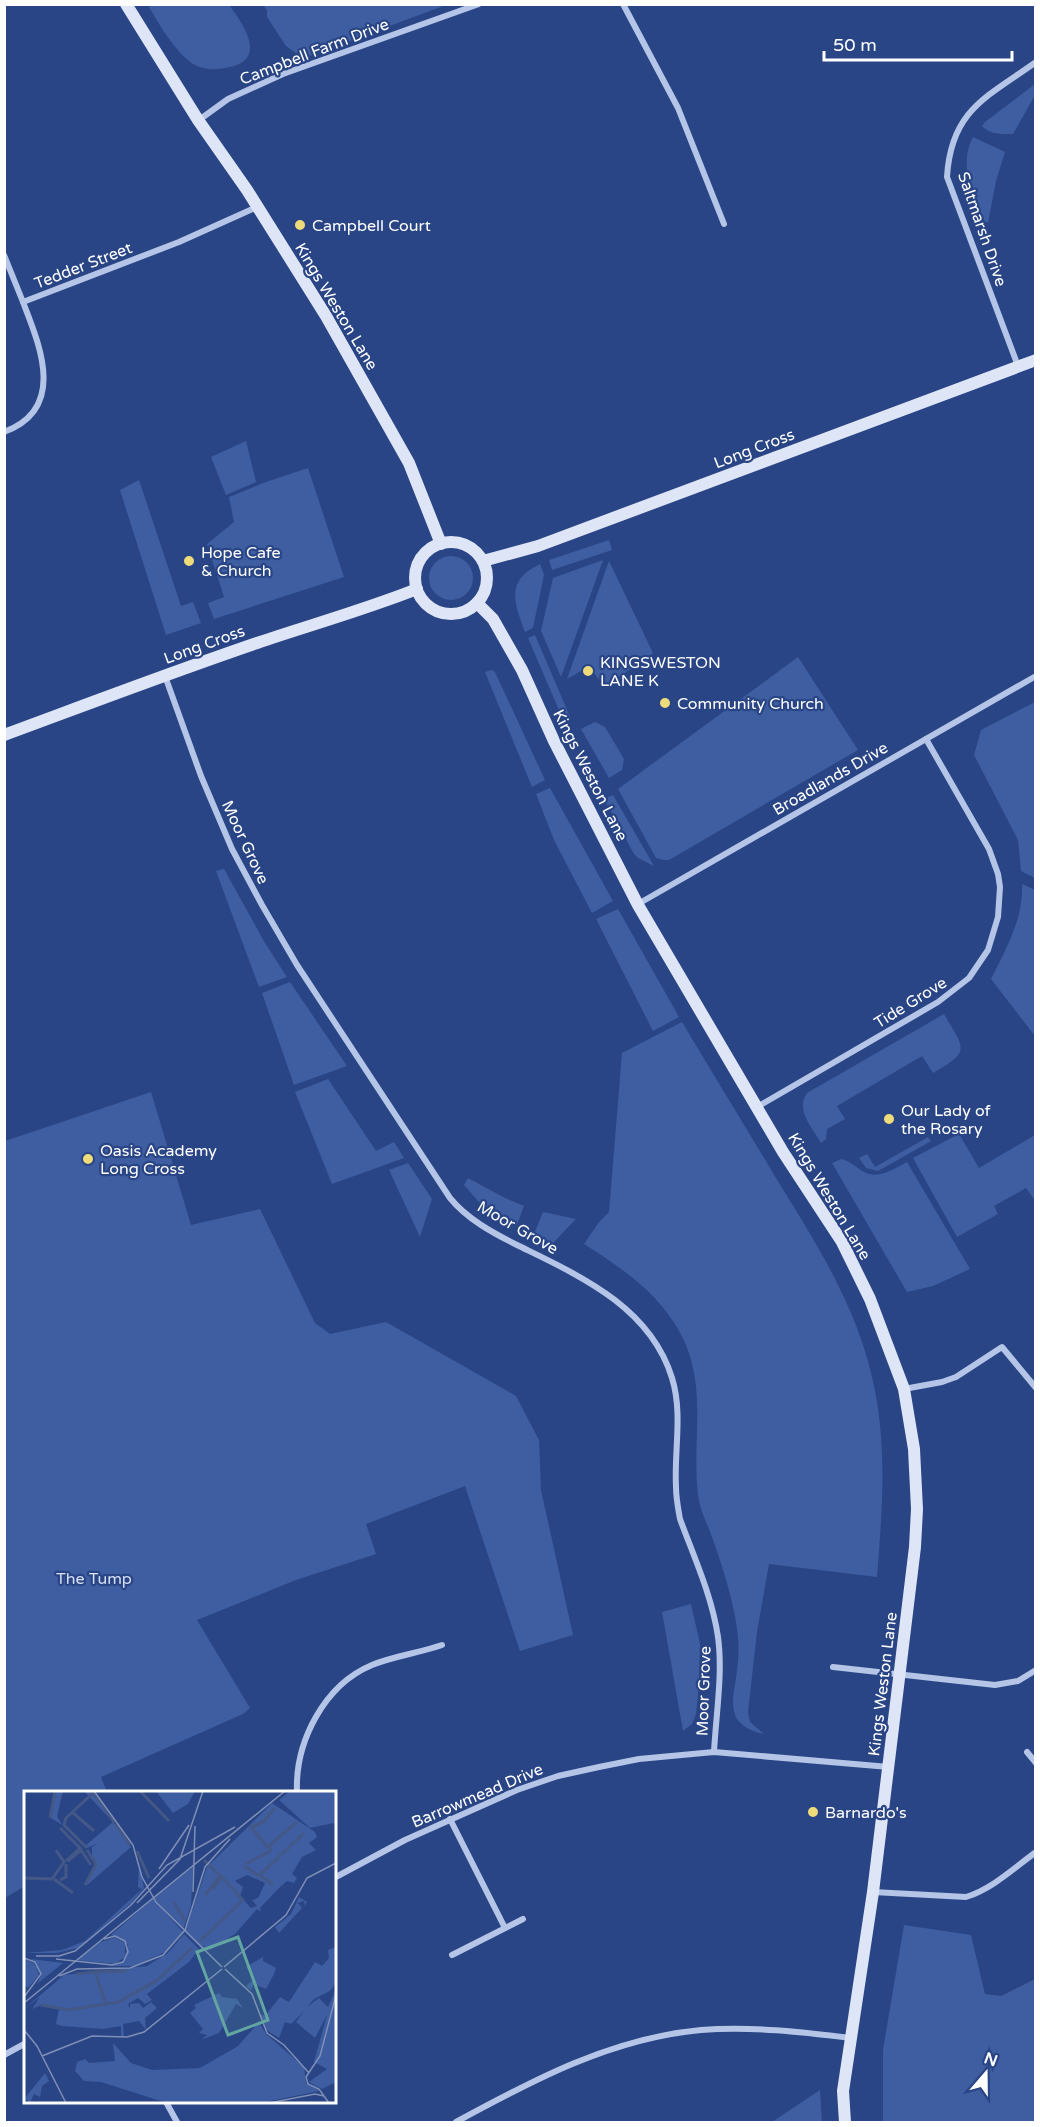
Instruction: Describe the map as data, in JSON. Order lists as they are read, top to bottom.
{
  "streets": {
    "street": [
      "Campbell Farm Drive",
      "Saltmarsh Drive",
      "Tedder Street",
      "Kings Weston Lane",
      "Long Cross",
      "Broadlands Drive",
      "Moor Grove",
      "Tide Grove",
      "Barrowmead Drive"
    ]
  },
  "crossings": [
    ["Campbell Farm Drive", "Kings Weston Lane"],
    ["Saltmarsh Drive", "Long Cross"],
    ["Tedder Street", "Kings Weston Lane"],
    ["Kings Weston Lane", "Long Cross"],
    ["Kings Weston Lane", "Broadlands Drive"],
    ["Kings Weston Lane", "Tide Grove"],
    ["Kings Weston Lane", "Barrowmead Drive"],
    ["Long Cross", "Moor Grove"],
    ["Broadlands Drive", "Tide Grove"],
    ["Moor Grove", "Barrowmead Drive"]
  ],
  "parks": ["The Tump"],
  "places": [
    "Campbell Court",
    "Hope Cafe & Church",
    "KINGSWESTON LANE K",
    "Community Church",
    "Our Lady of the Rosary",
    "Oasis Academy Long Cross",
    "Barnardo's"
  ],
  "scale_bar": "50 m",
  "north": "top"
}
